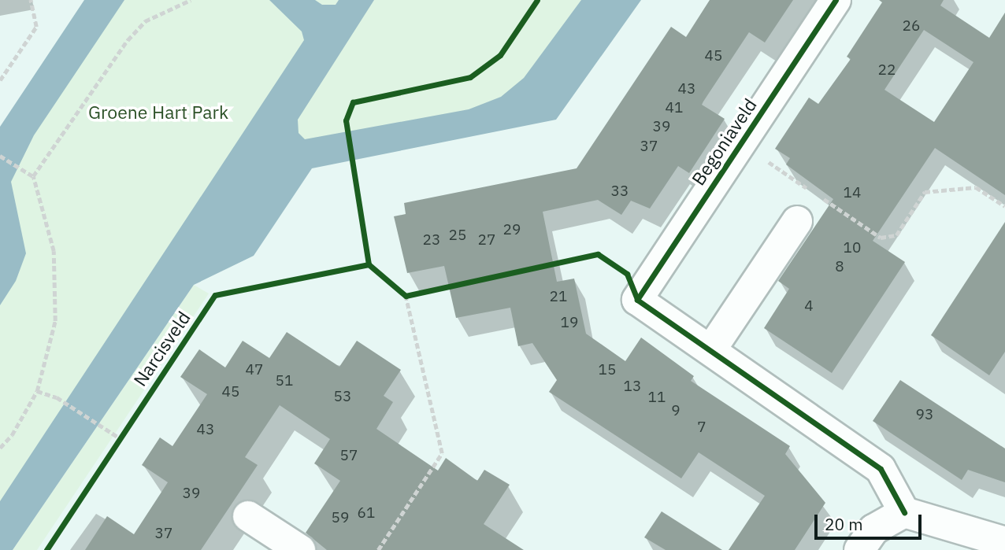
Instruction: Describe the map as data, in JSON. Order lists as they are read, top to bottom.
{
  "streets": {
    "street": ["Begoniaveld"],
    "cycle path": ["Narcisveld"]
  },
  "parks": ["Groene Hart Park"],
  "house_numbers": [
    "26",
    "45",
    "22",
    "43",
    "41",
    "39",
    "37",
    "33",
    "14",
    "29",
    "25",
    "23",
    "27",
    "10",
    "8",
    "21",
    "4",
    "19",
    "47",
    "15",
    "51",
    "13",
    "45",
    "53",
    "11",
    "9",
    "93",
    "7",
    "43",
    "57",
    "39",
    "61",
    "59",
    "37"
  ],
  "scale_bar": "20 m"
}
